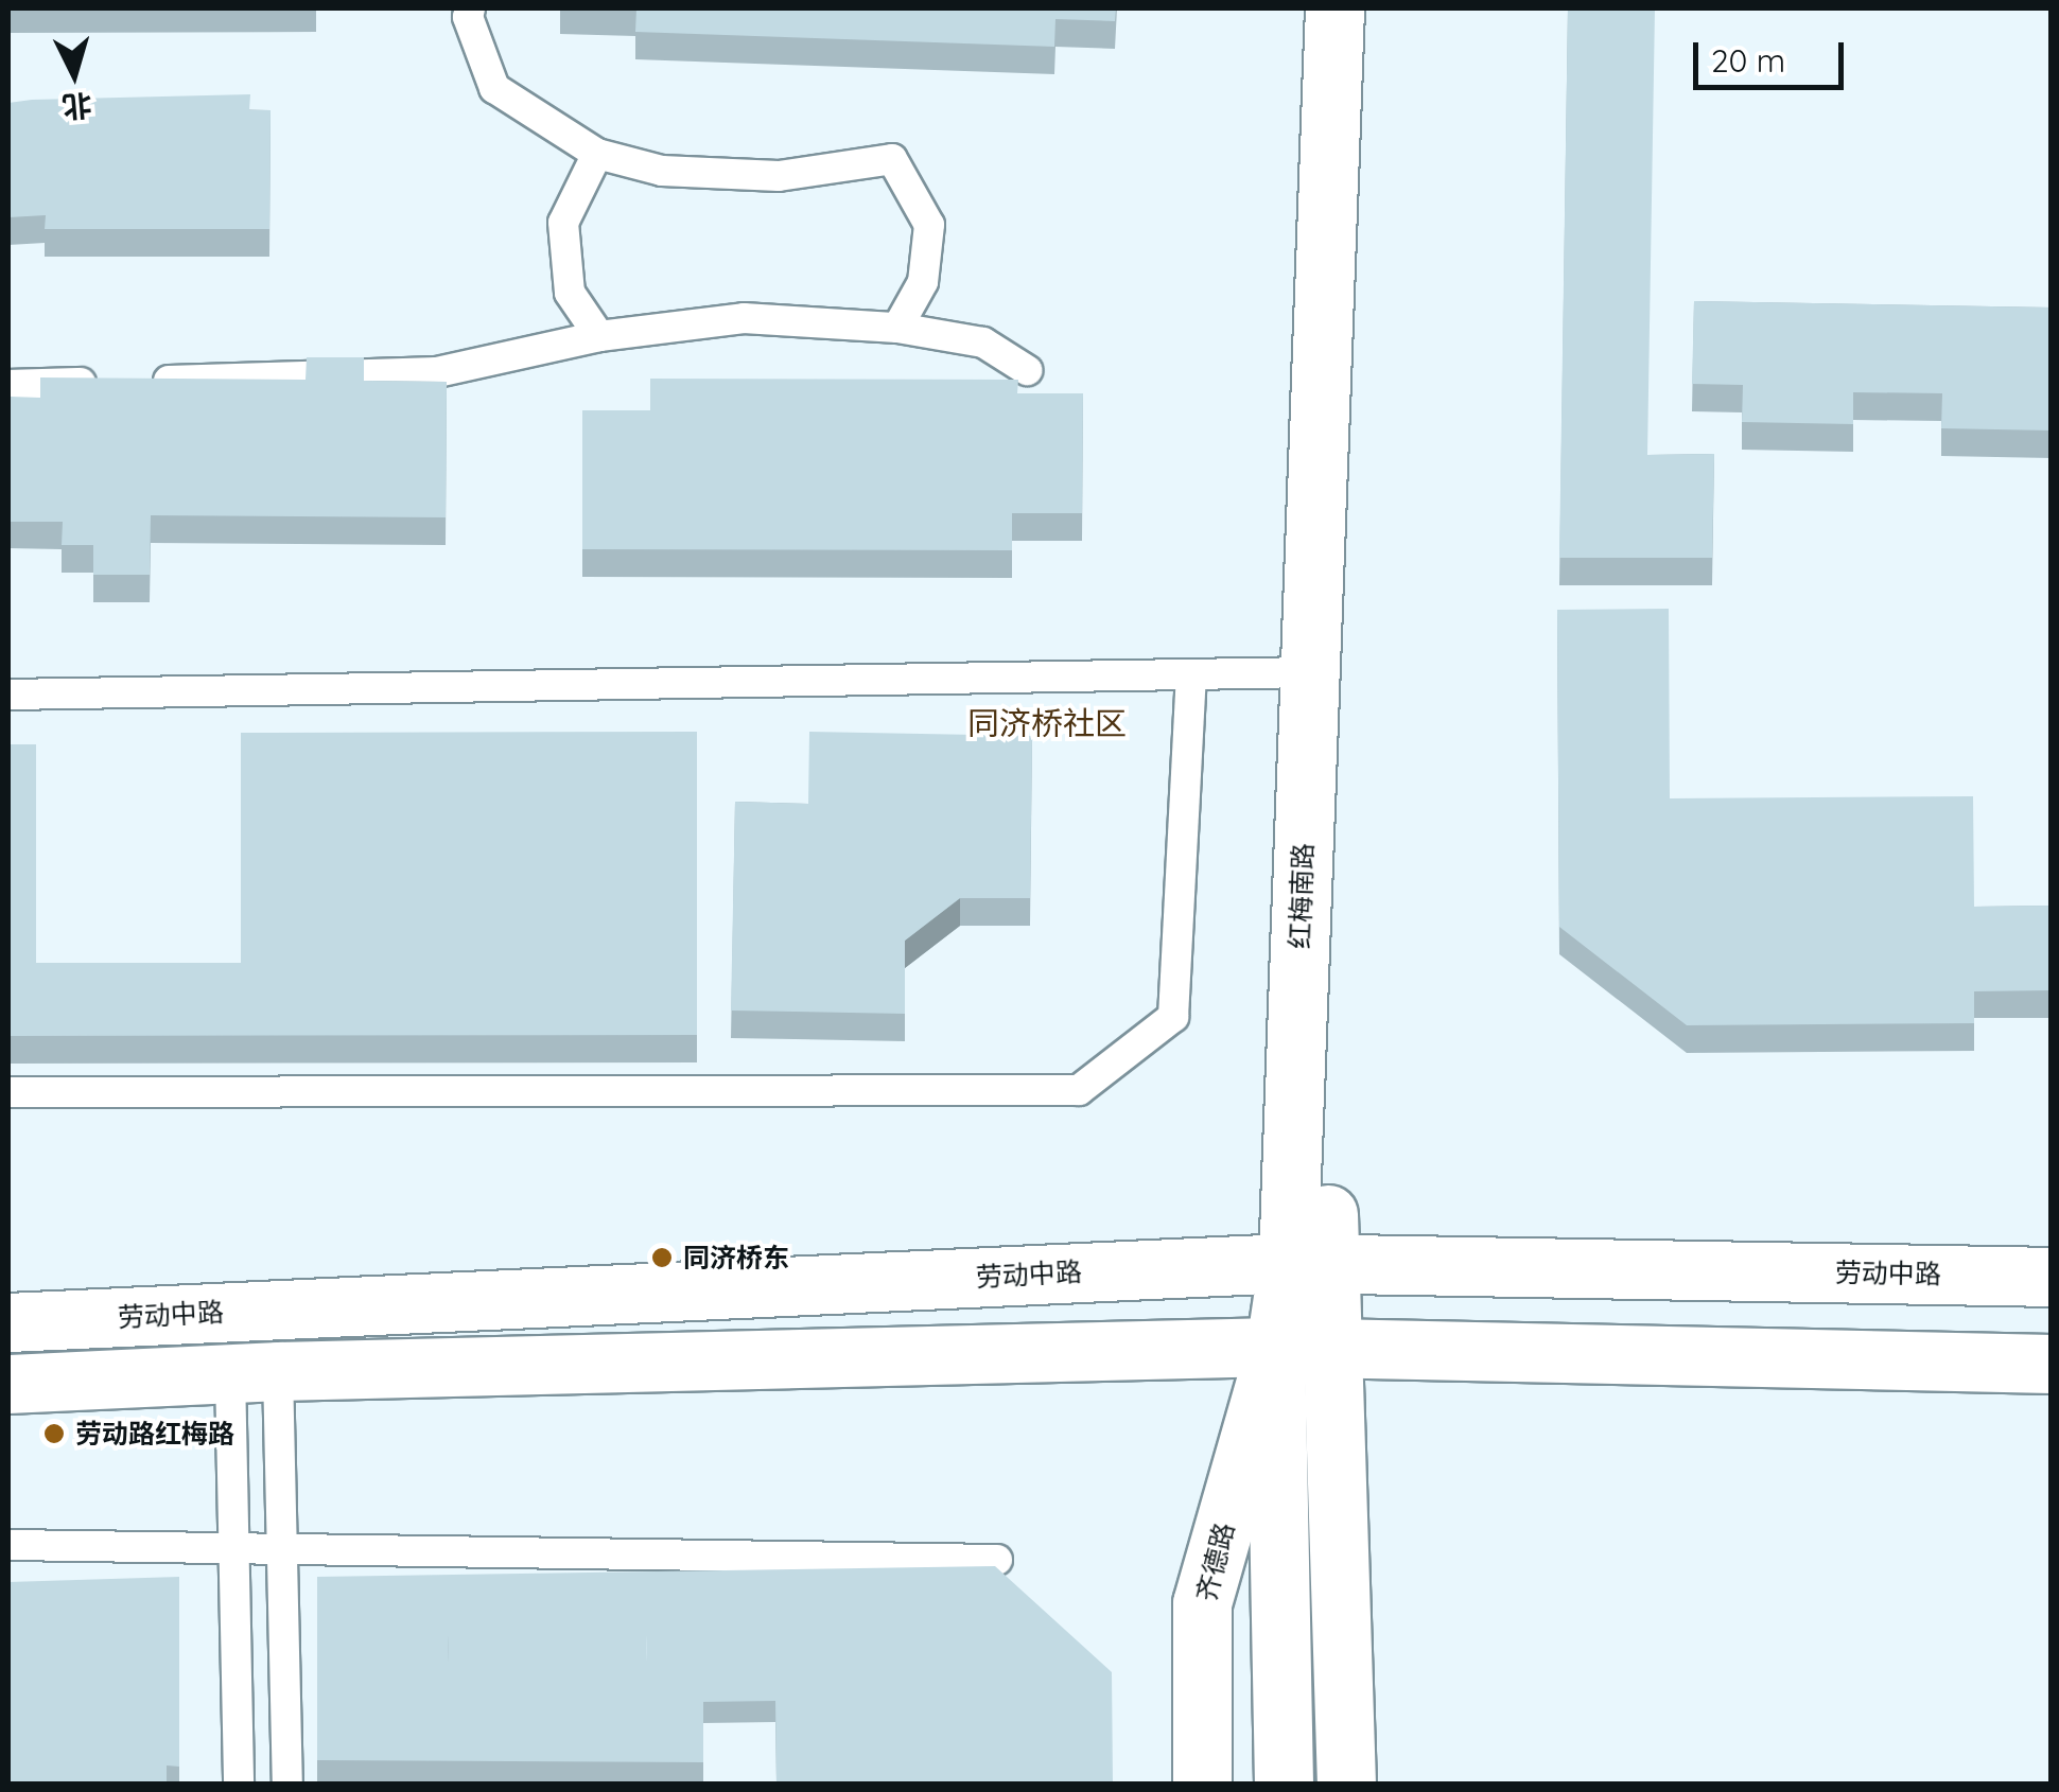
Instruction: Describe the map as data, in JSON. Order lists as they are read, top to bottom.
{
  "streets": {
    "street": ["红梅南路", "劳动中路", "齐德路"]
  },
  "crossings": [
    ["红梅南路", "劳动中路"],
    ["红梅南路", "齐德路"]
  ],
  "districts": ["同济桥社区"],
  "places": ["同济桥东", "劳动路红梅路"],
  "scale_bar": "20 m",
  "north": "bottom"
}
